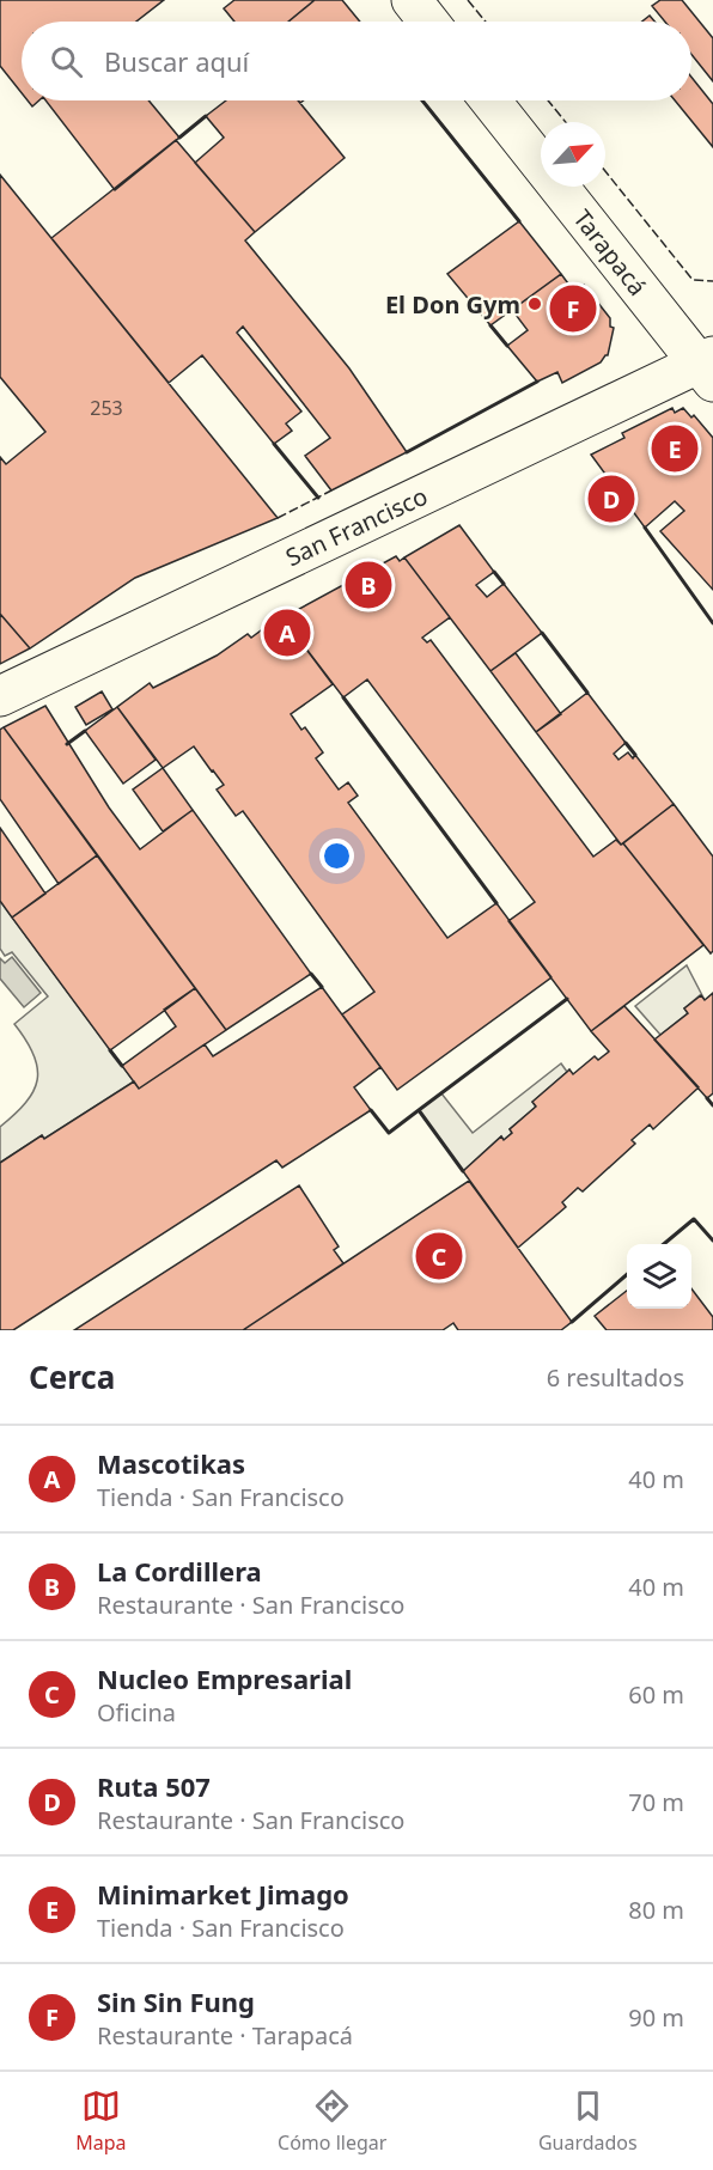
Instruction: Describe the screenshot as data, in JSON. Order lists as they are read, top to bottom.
{
  "streets": {
    "main road": ["Tarapacá", "San Francisco"]
  },
  "crossings": [
    ["Tarapacá", "San Francisco"]
  ],
  "places": ["El Don Gym"],
  "house_numbers": ["253"],
  "north": "top right",
  "page": {
    "search": "Buscar aquí",
    "pins": [
      "F",
      "E",
      "D",
      "B",
      "A",
      "C"
    ],
    "heading": ["Cerca", "6 resultados"],
    "list": [
      {
        "mark": "A",
        "name": "Mascotikas",
        "note": "Tienda · San Francisco",
        "value": "40 m"
      },
      {
        "mark": "B",
        "name": "La Cordillera",
        "note": "Restaurante · San Francisco",
        "value": "40 m"
      },
      {
        "mark": "C",
        "name": "Nucleo Empresarial",
        "note": "Oficina",
        "value": "60 m"
      },
      {
        "mark": "D",
        "name": "Ruta 507",
        "note": "Restaurante · San Francisco",
        "value": "70 m"
      },
      {
        "mark": "E",
        "name": "Minimarket Jimago",
        "note": "Tienda · San Francisco",
        "value": "80 m"
      },
      {
        "mark": "F",
        "name": "Sin Sin Fung",
        "note": "Restaurante · Tarapacá",
        "value": "90 m"
      }
    ],
    "nav": ["Mapa", "Cómo llegar", "Guardados"]
  }
}
